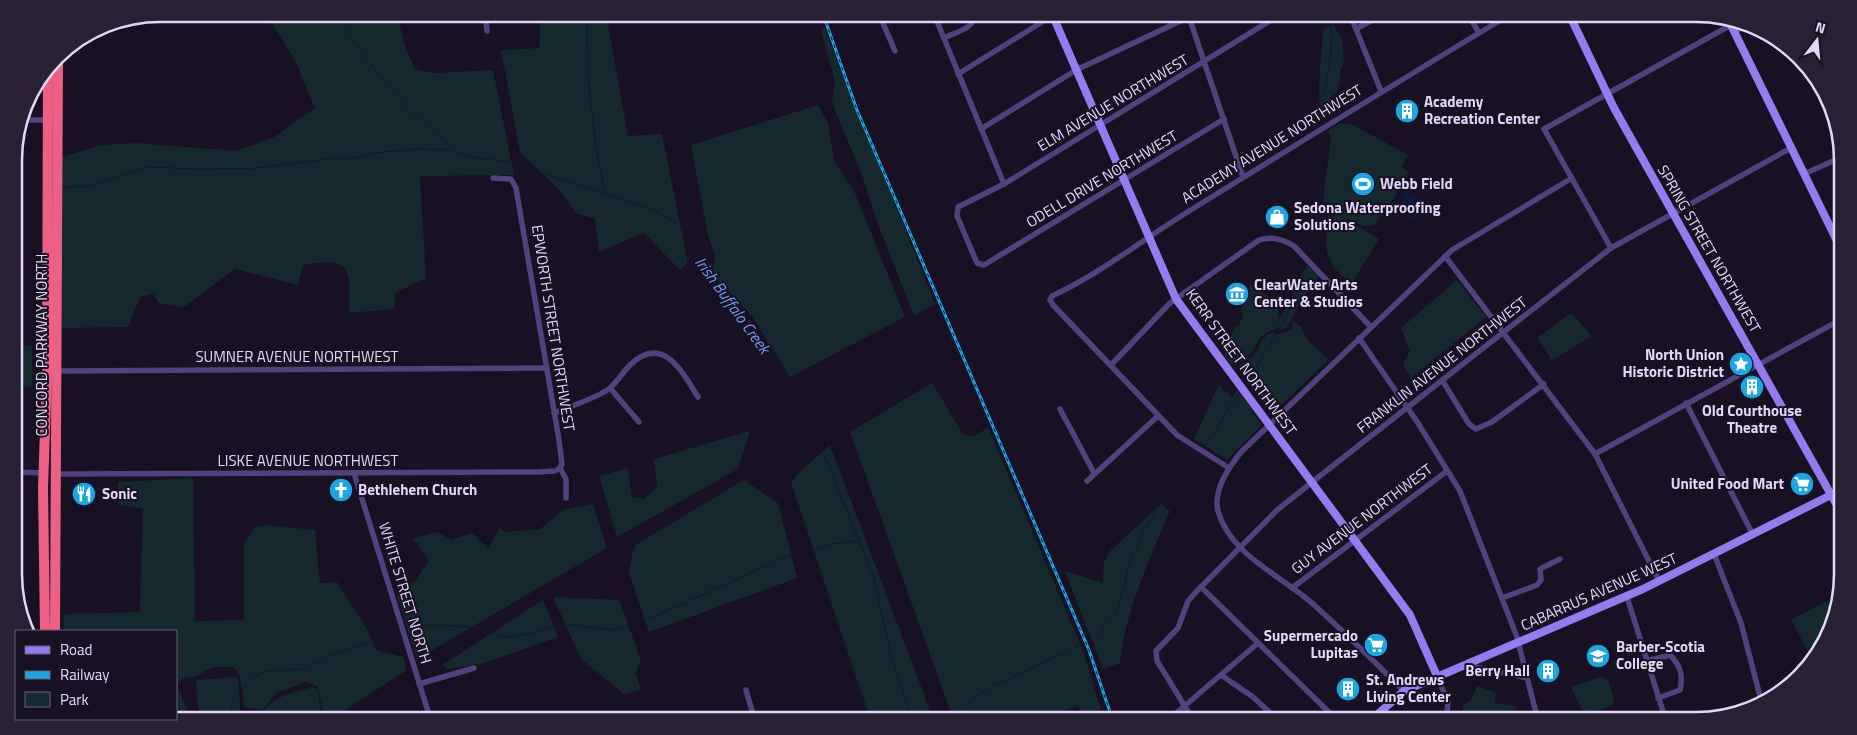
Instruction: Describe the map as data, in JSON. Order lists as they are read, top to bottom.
{
  "streets": {
    "highway": ["CONCORD PARKWAY NORTH"],
    "street": [
      "ELM AVENUE NORTHWEST",
      "ACADEMY AVENUE NORTHWEST",
      "ODELL DRIVE NORTHWEST",
      "SPRING STREET NORTHWEST",
      "EPWORTH STREET NORTHWEST",
      "SUMNER AVENUE NORTHWEST",
      "KERR STREET NORTHWEST",
      "FRANKLIN AVENUE NORTHWEST",
      "LISKE AVENUE NORTHWEST",
      "GUY AVENUE NORTHWEST",
      "CABARRUS AVENUE WEST",
      "WHITE STREET NORTH"
    ]
  },
  "crossings": [
    ["ELM AVENUE NORTHWEST", "ODELL DRIVE NORTHWEST"],
    ["ELM AVENUE NORTHWEST", "KERR STREET NORTHWEST"],
    ["ACADEMY AVENUE NORTHWEST", "KERR STREET NORTHWEST"],
    ["ODELL DRIVE NORTHWEST", "KERR STREET NORTHWEST"],
    ["SPRING STREET NORTHWEST", "FRANKLIN AVENUE NORTHWEST"],
    ["SPRING STREET NORTHWEST", "CABARRUS AVENUE WEST"],
    ["EPWORTH STREET NORTHWEST", "SUMNER AVENUE NORTHWEST"],
    ["EPWORTH STREET NORTHWEST", "LISKE AVENUE NORTHWEST"],
    ["CONCORD PARKWAY NORTH", "SUMNER AVENUE NORTHWEST"],
    ["CONCORD PARKWAY NORTH", "LISKE AVENUE NORTHWEST"],
    ["KERR STREET NORTHWEST", "FRANKLIN AVENUE NORTHWEST"],
    ["KERR STREET NORTHWEST", "GUY AVENUE NORTHWEST"],
    ["KERR STREET NORTHWEST", "CABARRUS AVENUE WEST"],
    ["LISKE AVENUE NORTHWEST", "WHITE STREET NORTH"]
  ],
  "water": ["Irish Buffalo Creek"],
  "places": {
    "building": [
      "Academy Recreation Center",
      "Old Courthouse Theatre",
      "Berry Hall",
      "St. Andrews Living Center"
    ],
    "sports": ["Webb Field"],
    "shop": ["Sedona Waterproofing Solutions"],
    "museum": ["ClearWater Arts Center & Studios"],
    "place": ["North Union Historic District"],
    "supermarket": ["United Food Mart", "Supermercado Lupitas"],
    "church": ["Bethlehem Church"],
    "restaurant": ["Sonic"],
    "school or university": ["Barber-Scotia College"]
  },
  "legend": ["Road", "Railway", "Park"],
  "north": "top"
}
